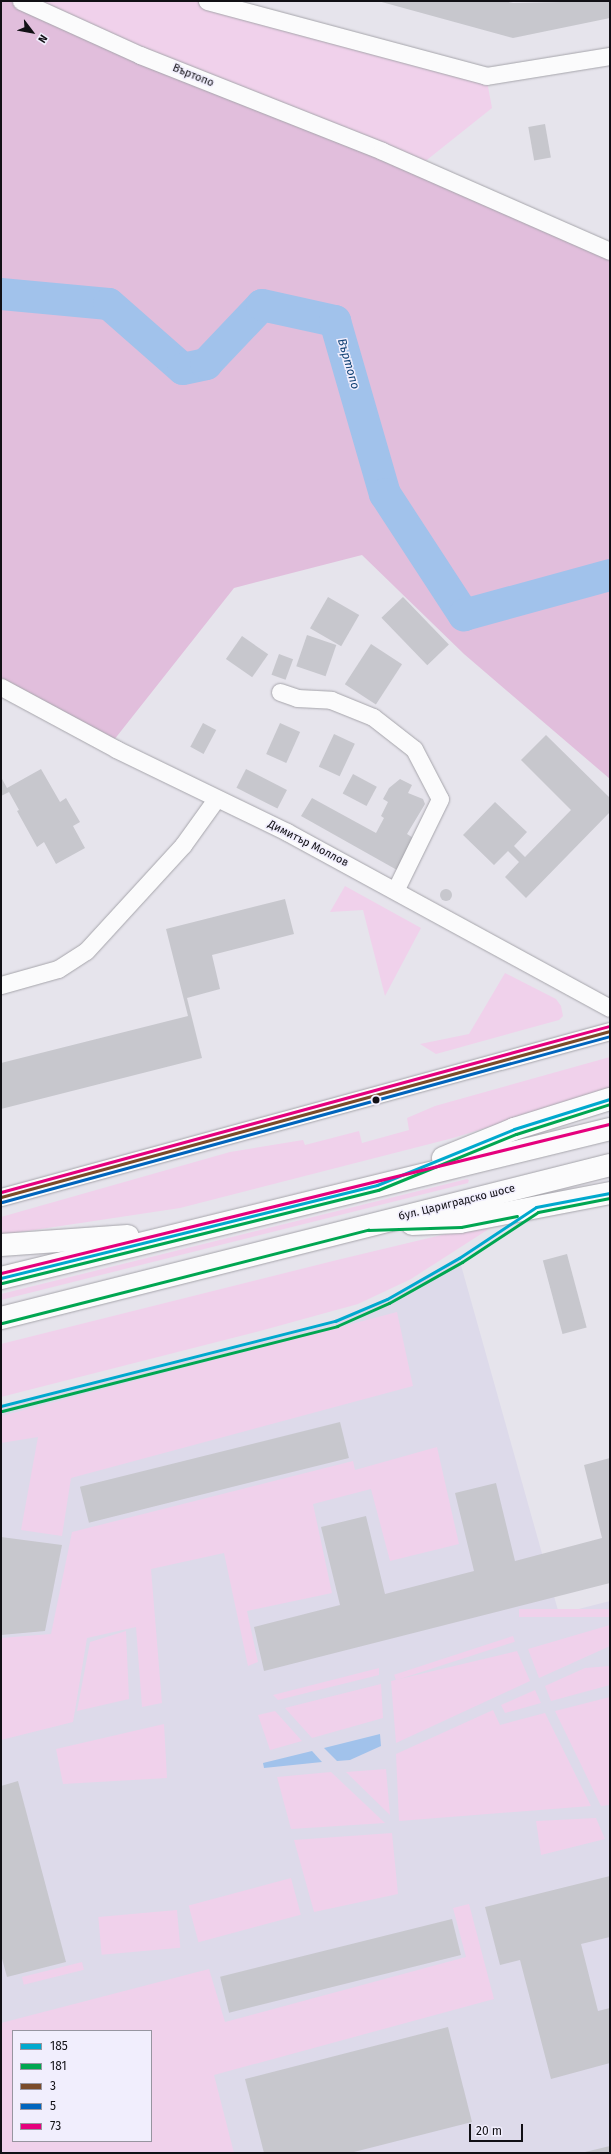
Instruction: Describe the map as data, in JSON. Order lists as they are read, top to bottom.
{
  "streets": {
    "highway": ["бул. Цариградско шосе"],
    "street": ["Въртопо", "Димитър Моллов"]
  },
  "water": ["Въртопо"],
  "lines": [
    "transit line 73",
    "transit line 3",
    "transit line 5",
    "transit line 185",
    "transit line 181"
  ],
  "legend": [
    "185",
    "181",
    "3",
    "5",
    "73"
  ],
  "scale_bar": "20 m",
  "north": "bottom right"
}
